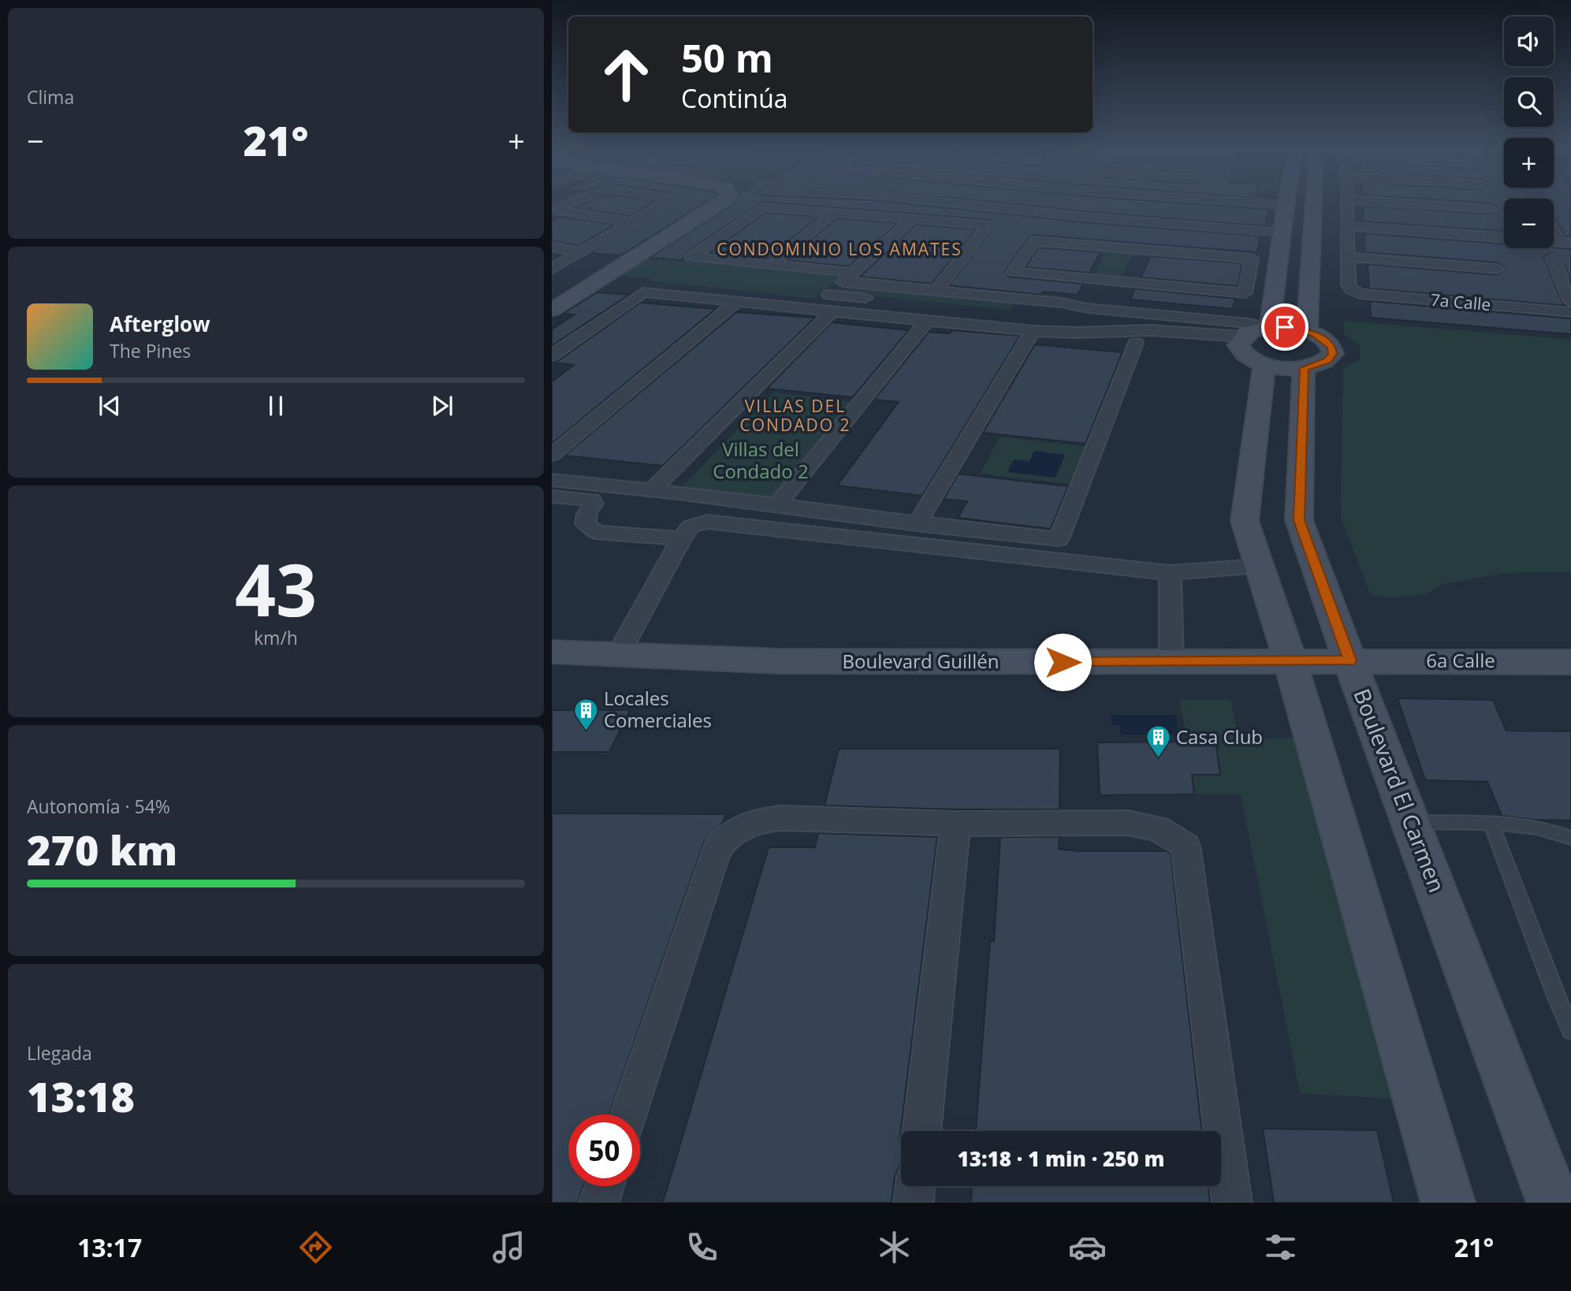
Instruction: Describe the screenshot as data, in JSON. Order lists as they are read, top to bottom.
{
  "streets": {
    "main road": ["6a Calle", "Boulevard Guillén", "Boulevard El Carmen"],
    "street": ["7a Calle"]
  },
  "crossings": [
    ["6a Calle", "Boulevard Guillén"],
    ["6a Calle", "Boulevard El Carmen"]
  ],
  "districts": ["CONDOMINIO LOS AMATES", "VILLAS DEL CONDADO 2"],
  "parks": ["Villas del Condado 2"],
  "places": {
    "building": ["Locales Comerciales", "Casa Club"]
  },
  "page": {
    "tile": [
      "Clima",
      ["43", "km/h"],
      ["Autonomía · 54%", "270 km"],
      ["Llegada", "13:18"]
    ],
    "map_buttons": ["+", "−"],
    "turn": ["50 m", "Continúa"],
    "heat": ["−", "21°", "+"],
    "song": ["Afterglow", "The Pines"],
    "limit": "50",
    "trip": "13:18 · 1 min · 250 m",
    "tabs": ["13:17", "21°"]
  }
}
